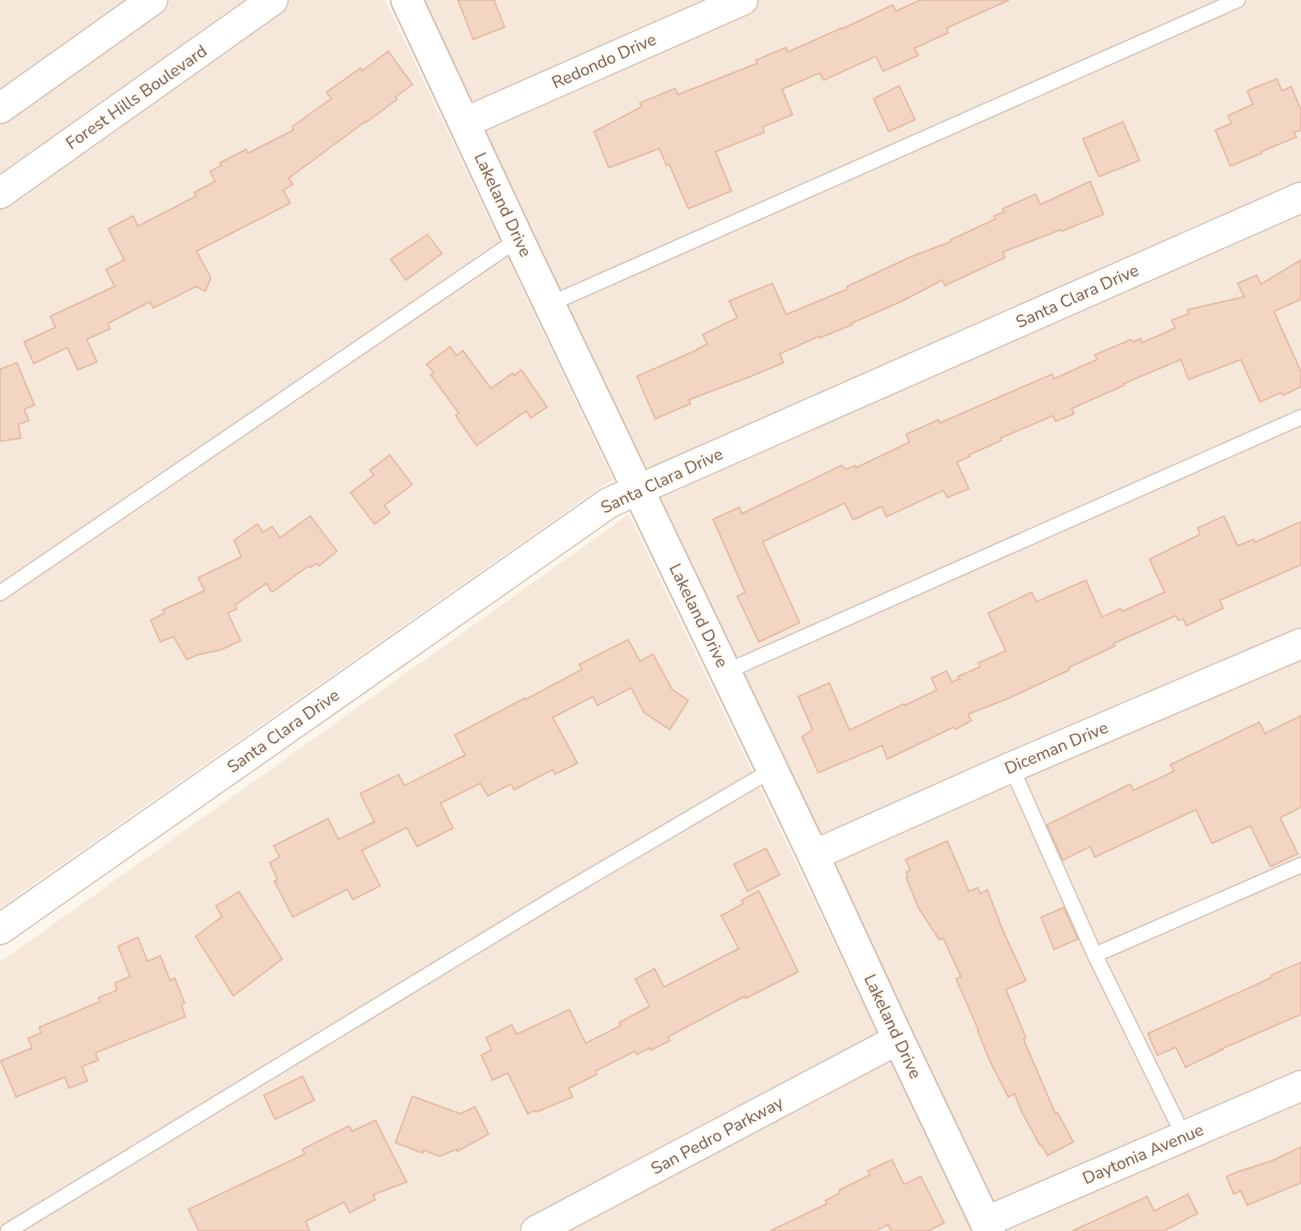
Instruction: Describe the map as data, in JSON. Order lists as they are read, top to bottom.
{
  "streets": {
    "street": [
      "Redondo Drive",
      "Forest Hills Boulevard",
      "Lakeland Drive",
      "Santa Clara Drive",
      "Diceman Drive",
      "San Pedro Parkway",
      "Daytonia Avenue"
    ]
  },
  "crossings": [
    ["Redondo Drive", "Lakeland Drive"],
    ["Lakeland Drive", "Santa Clara Drive"],
    ["Lakeland Drive", "Diceman Drive"],
    ["Lakeland Drive", "San Pedro Parkway"],
    ["Lakeland Drive", "Daytonia Avenue"]
  ]
}
